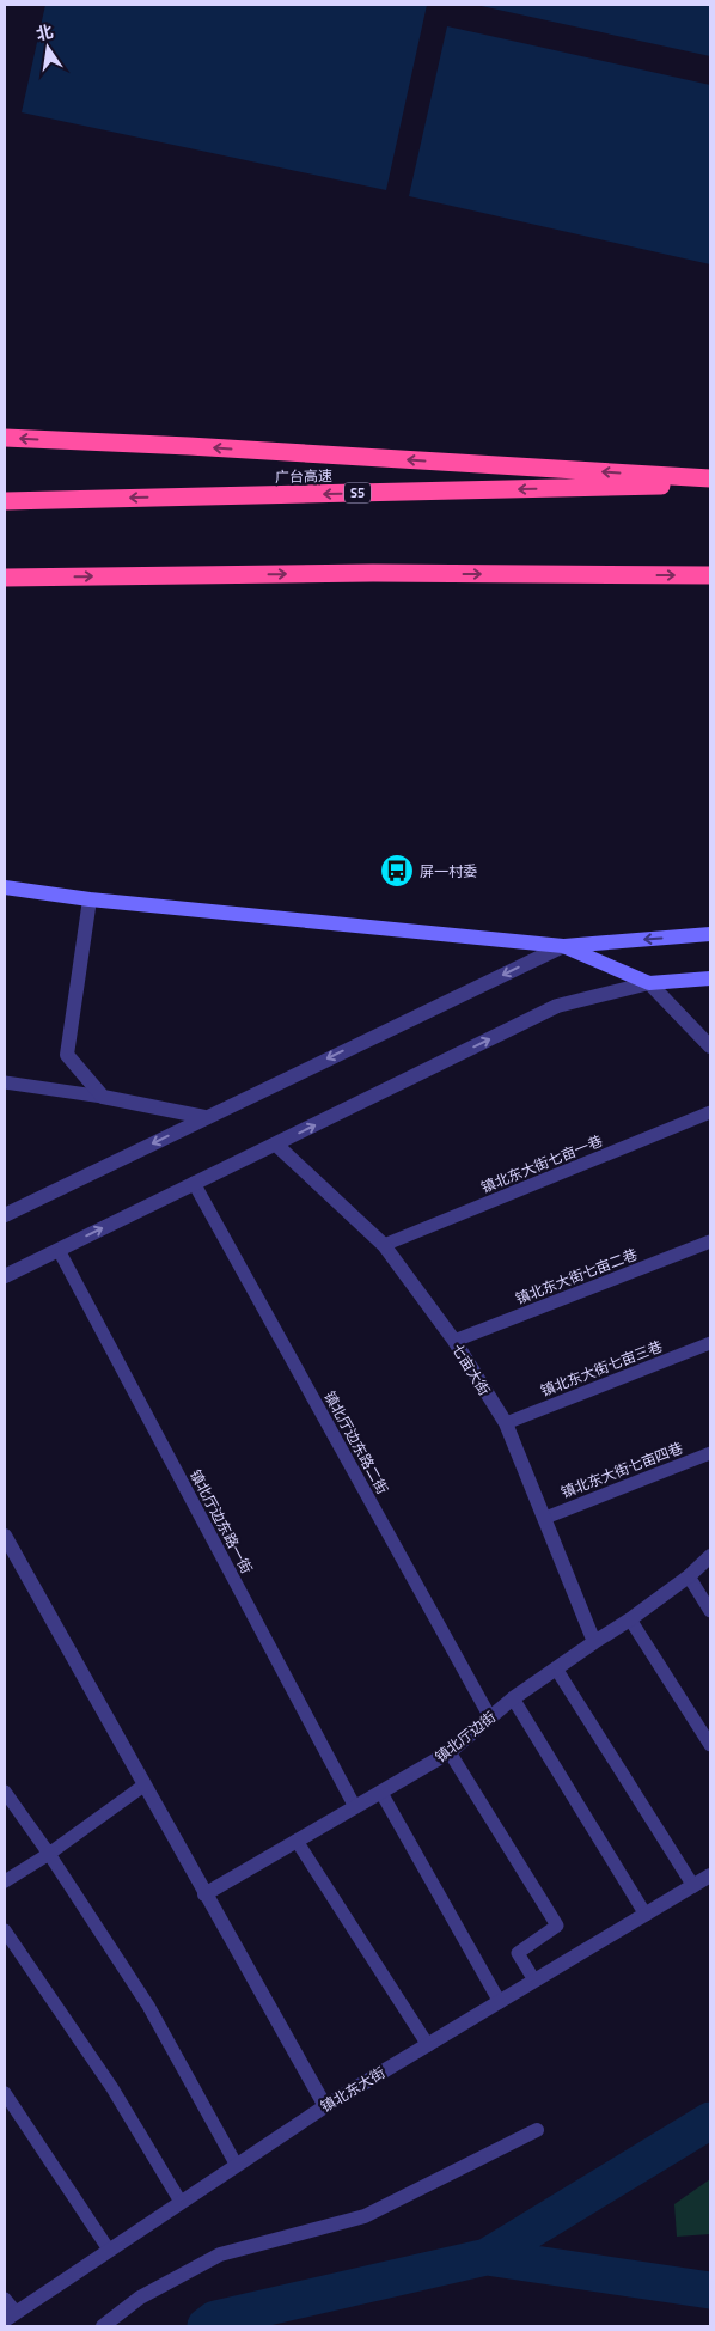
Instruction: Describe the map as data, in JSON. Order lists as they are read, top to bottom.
{
  "streets": {
    "highway": ["广台高速", "S5"],
    "street": ["七亩大街", "镇北厅边街", "镇北东大街"],
    "lane": [
      "镇北东大街七亩一巷",
      "镇北东大街七亩二巷",
      "镇北东大街七亩三巷",
      "镇北厅边东路二街",
      "镇北东大街七亩四巷",
      "镇北厅边东路一街"
    ]
  },
  "crossings": [
    ["镇北东大街七亩一巷", "七亩大街"],
    ["镇北东大街七亩二巷", "七亩大街"],
    ["镇北东大街七亩三巷", "七亩大街"],
    ["七亩大街", "镇北东大街七亩四巷"],
    ["七亩大街", "镇北厅边街"],
    ["镇北厅边东路二街", "镇北厅边街"],
    ["镇北厅边东路一街", "镇北厅边街"]
  ],
  "places": {
    "bus stop": ["屏一村委"]
  },
  "north": "top"
}
